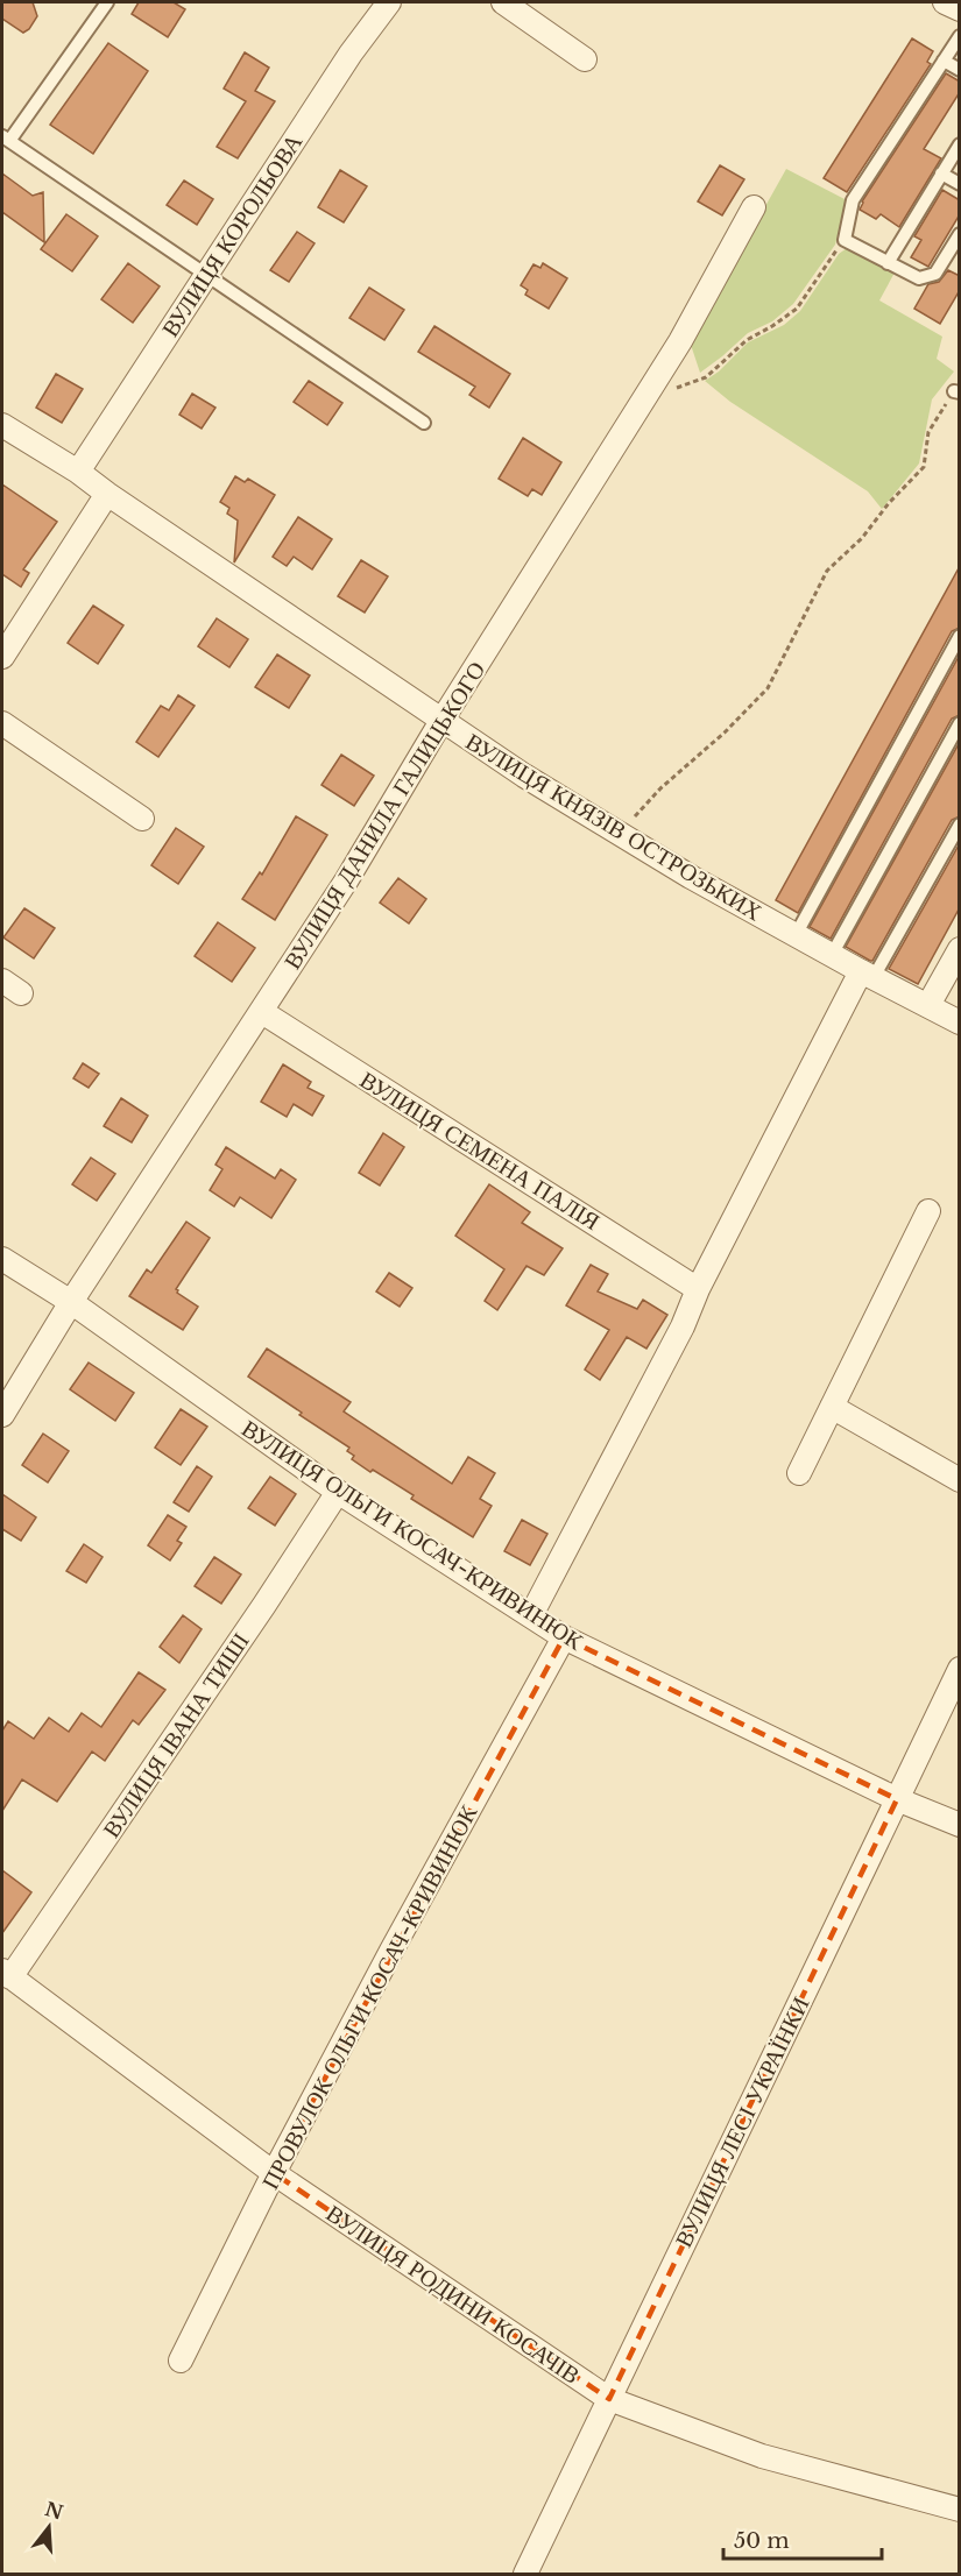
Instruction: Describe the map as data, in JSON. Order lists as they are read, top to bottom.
{
  "streets": {
    "street": [
      "ВУЛИЦЯ КОРОЛЬОВА",
      "ВУЛИЦЯ ДАНИЛА ГАЛИЦЬКОГО",
      "ВУЛИЦЯ КНЯЗІВ ОСТРОЗЬКИХ",
      "ВУЛИЦЯ СЕМЕНА ПАЛІЯ",
      "ВУЛИЦЯ ОЛЬГИ КОСАЧ-КРИВИНЮК",
      "ВУЛИЦЯ ІВАНА ТИШІ",
      "ПРОВУЛОК ОЛЬГИ КОСАЧ-КРИВИНЮК",
      "ВУЛИЦЯ ЛЕСІ УКРАЇНКИ",
      "ВУЛИЦЯ РОДИНИ КОСАЧІВ"
    ]
  },
  "crossings": [
    ["ВУЛИЦЯ КОРОЛЬОВА", "ВУЛИЦЯ КНЯЗІВ ОСТРОЗЬКИХ"],
    ["ВУЛИЦЯ ДАНИЛА ГАЛИЦЬКОГО", "ВУЛИЦЯ КНЯЗІВ ОСТРОЗЬКИХ"],
    ["ВУЛИЦЯ ДАНИЛА ГАЛИЦЬКОГО", "ВУЛИЦЯ СЕМЕНА ПАЛІЯ"],
    ["ВУЛИЦЯ ДАНИЛА ГАЛИЦЬКОГО", "ВУЛИЦЯ ОЛЬГИ КОСАЧ-КРИВИНЮК"],
    ["ВУЛИЦЯ ОЛЬГИ КОСАЧ-КРИВИНЮК", "ВУЛИЦЯ ІВАНА ТИШІ"],
    ["ВУЛИЦЯ ОЛЬГИ КОСАЧ-КРИВИНЮК", "ПРОВУЛОК ОЛЬГИ КОСАЧ-КРИВИНЮК"],
    ["ВУЛИЦЯ ОЛЬГИ КОСАЧ-КРИВИНЮК", "ВУЛИЦЯ ЛЕСІ УКРАЇНКИ"],
    ["ВУЛИЦЯ ІВАНА ТИШІ", "ВУЛИЦЯ РОДИНИ КОСАЧІВ"],
    ["ПРОВУЛОК ОЛЬГИ КОСАЧ-КРИВИНЮК", "ВУЛИЦЯ РОДИНИ КОСАЧІВ"],
    ["ВУЛИЦЯ ЛЕСІ УКРАЇНКИ", "ВУЛИЦЯ РОДИНИ КОСАЧІВ"]
  ],
  "scale_bar": "50 m",
  "north": "top"
}
